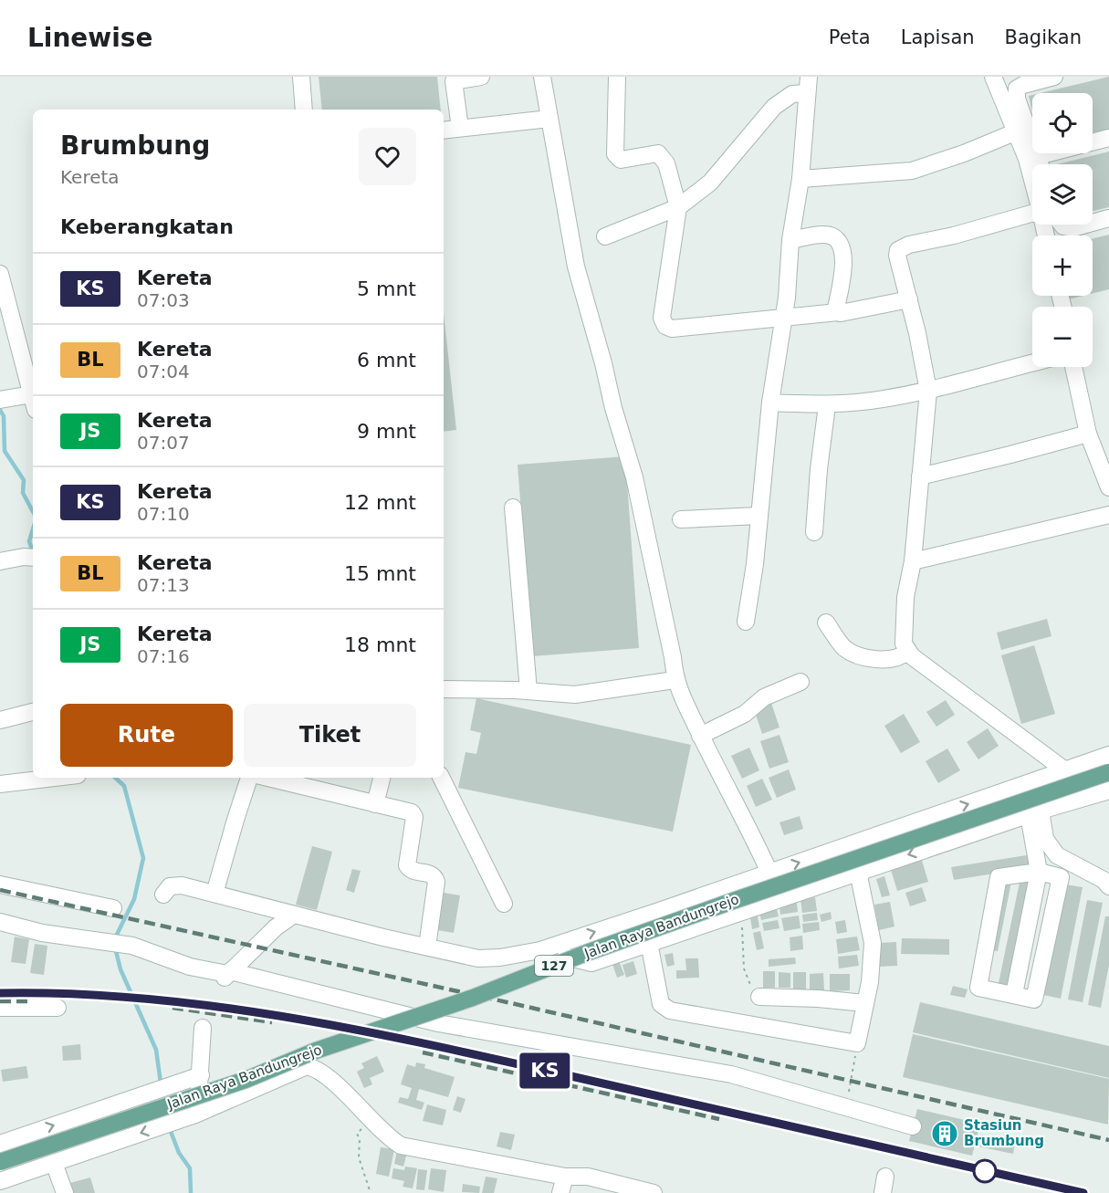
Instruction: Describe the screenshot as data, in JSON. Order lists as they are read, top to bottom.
{
  "streets": {
    "main road": ["Jalan Raya Bandungrejo", "127"]
  },
  "places": {
    "building": ["Stasiun Brumbung"]
  },
  "page": {
    "header": "Linewise",
    "nav": ["Peta", "Lapisan", "Bagikan"],
    "on_map": "KS",
    "map_buttons": ["+", "−"],
    "heading": [
      ["Brumbung", "Kereta"],
      "Keberangkatan"
    ],
    "list": [
      {
        "mark": "KS",
        "name": "Kereta",
        "note": "07:03",
        "value": "5 mnt"
      },
      {
        "mark": "BL",
        "name": "Kereta",
        "note": "07:04",
        "value": "6 mnt"
      },
      {
        "mark": "JS",
        "name": "Kereta",
        "note": "07:07",
        "value": "9 mnt"
      },
      {
        "mark": "KS",
        "name": "Kereta",
        "note": "07:10",
        "value": "12 mnt"
      },
      {
        "mark": "BL",
        "name": "Kereta",
        "note": "07:13",
        "value": "15 mnt"
      },
      {
        "mark": "JS",
        "name": "Kereta",
        "note": "07:16",
        "value": "18 mnt"
      }
    ],
    "buttons": ["Rute", "Tiket"]
  }
}
